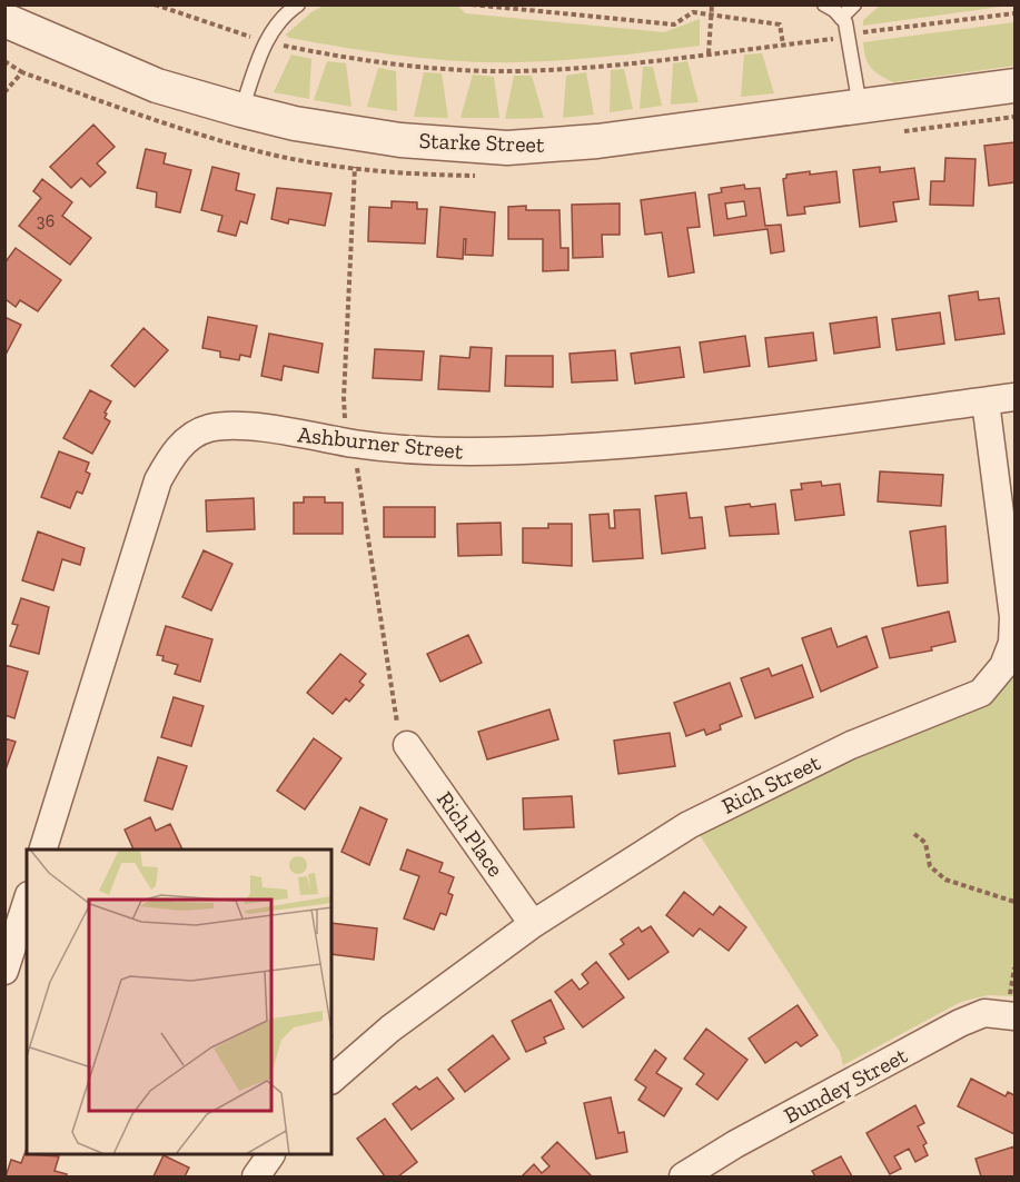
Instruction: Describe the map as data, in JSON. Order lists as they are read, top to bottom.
{
  "streets": {
    "street": [
      "Starke Street",
      "Ashburner Street",
      "Rich Street",
      "Rich Place",
      "Bundey Street"
    ]
  },
  "crossings": [
    ["Ashburner Street", "Rich Street"],
    ["Rich Street", "Rich Place"]
  ],
  "house_numbers": ["36"]
}
